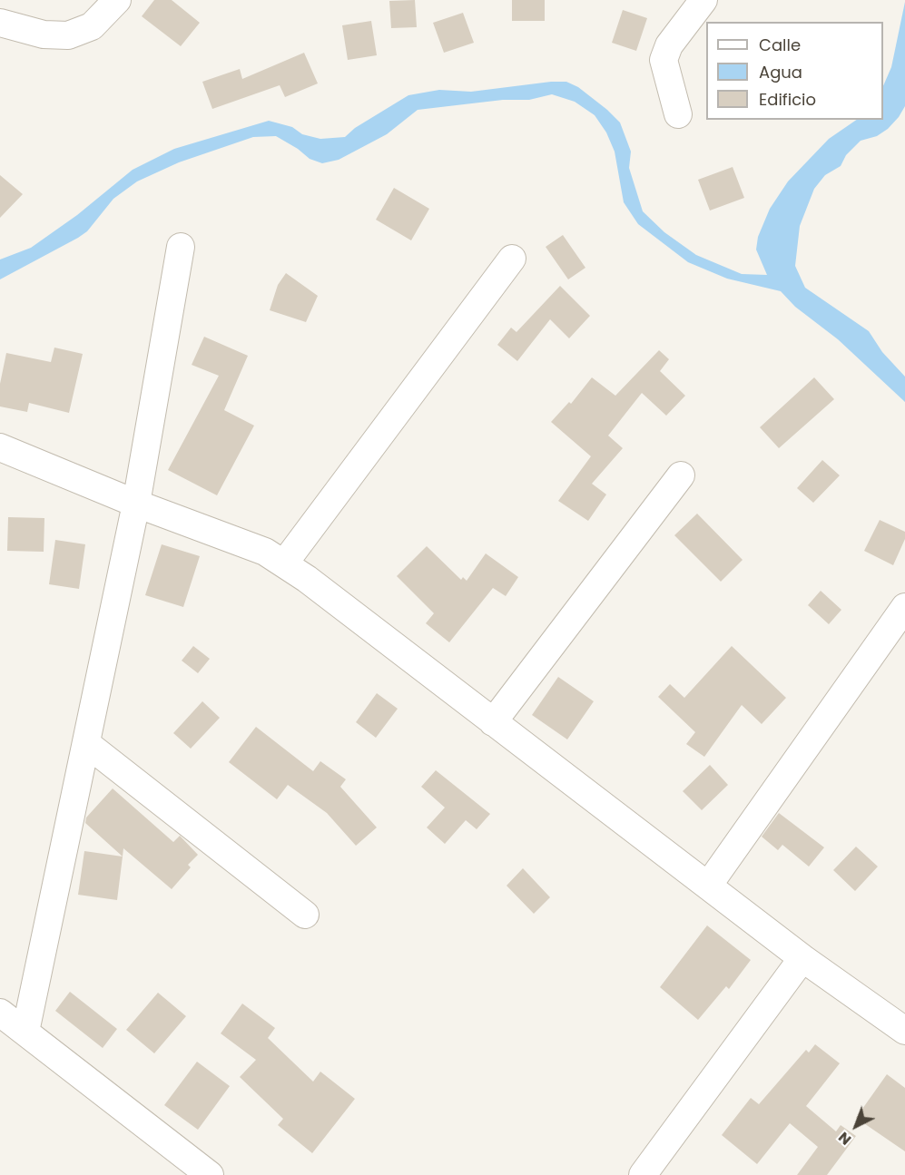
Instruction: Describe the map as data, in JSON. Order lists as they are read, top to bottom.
{
  "legend": ["Calle", "Agua", "Edificio"],
  "north": "bottom left"
}
